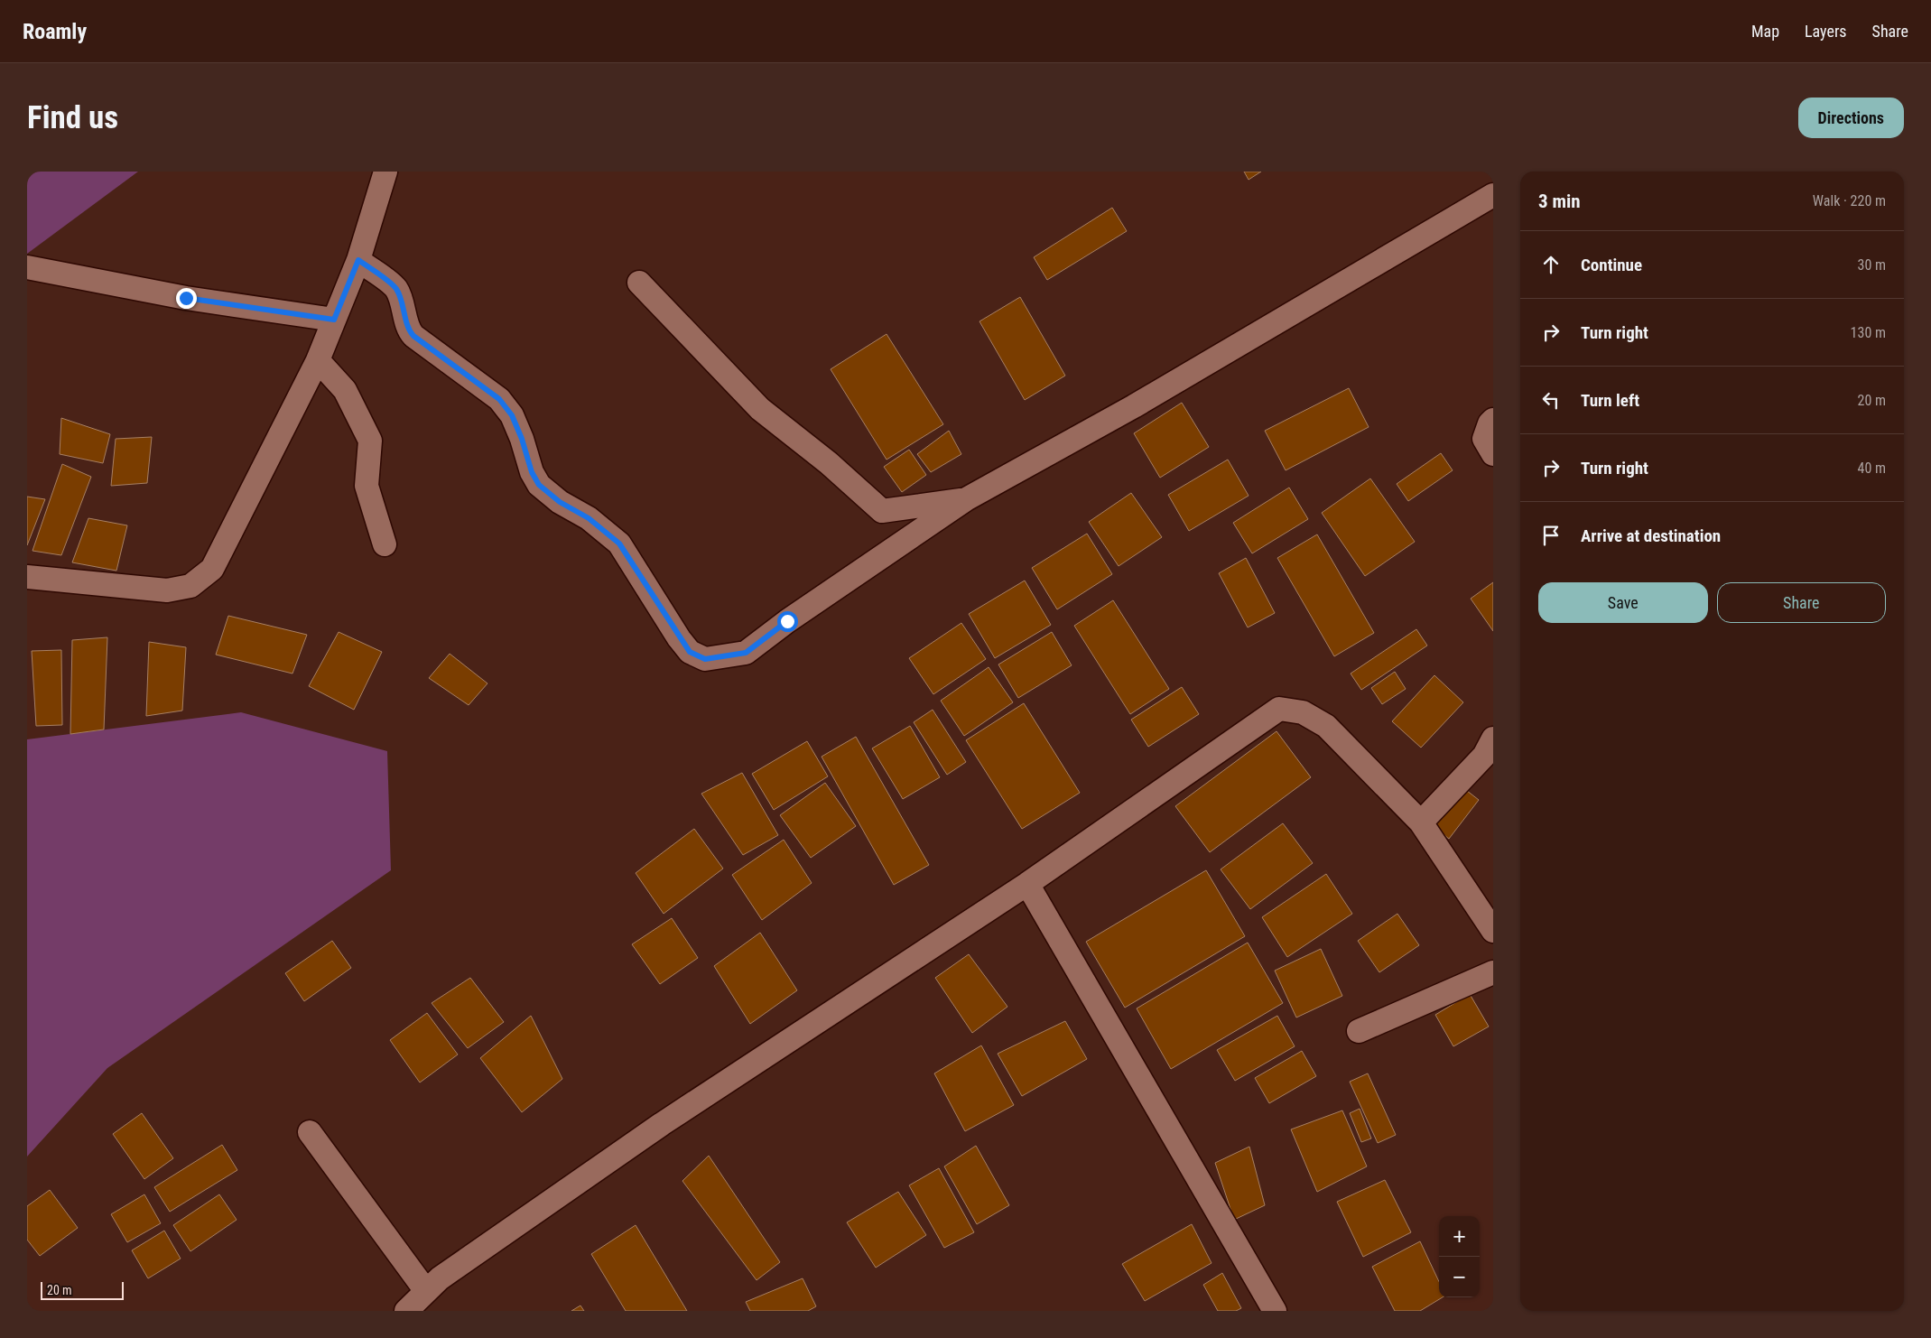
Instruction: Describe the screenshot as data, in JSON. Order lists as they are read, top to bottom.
{
  "scale_bar": "20 m",
  "page": {
    "header": "Roamly",
    "nav": ["Map", "Layers", "Share"],
    "buttons": [
      "Directions",
      ["Save", "Share"]
    ],
    "title": "Find us",
    "heading": ["3 min", "Walk · 220 m"],
    "list": [
      ["Continue", "30 m"],
      ["Turn right", "130 m"],
      ["Turn left", "20 m"],
      ["Turn right", "40 m"],
      "Arrive at destination"
    ],
    "map_buttons": ["+", "−"],
    "scale": "20 m"
  }
}
